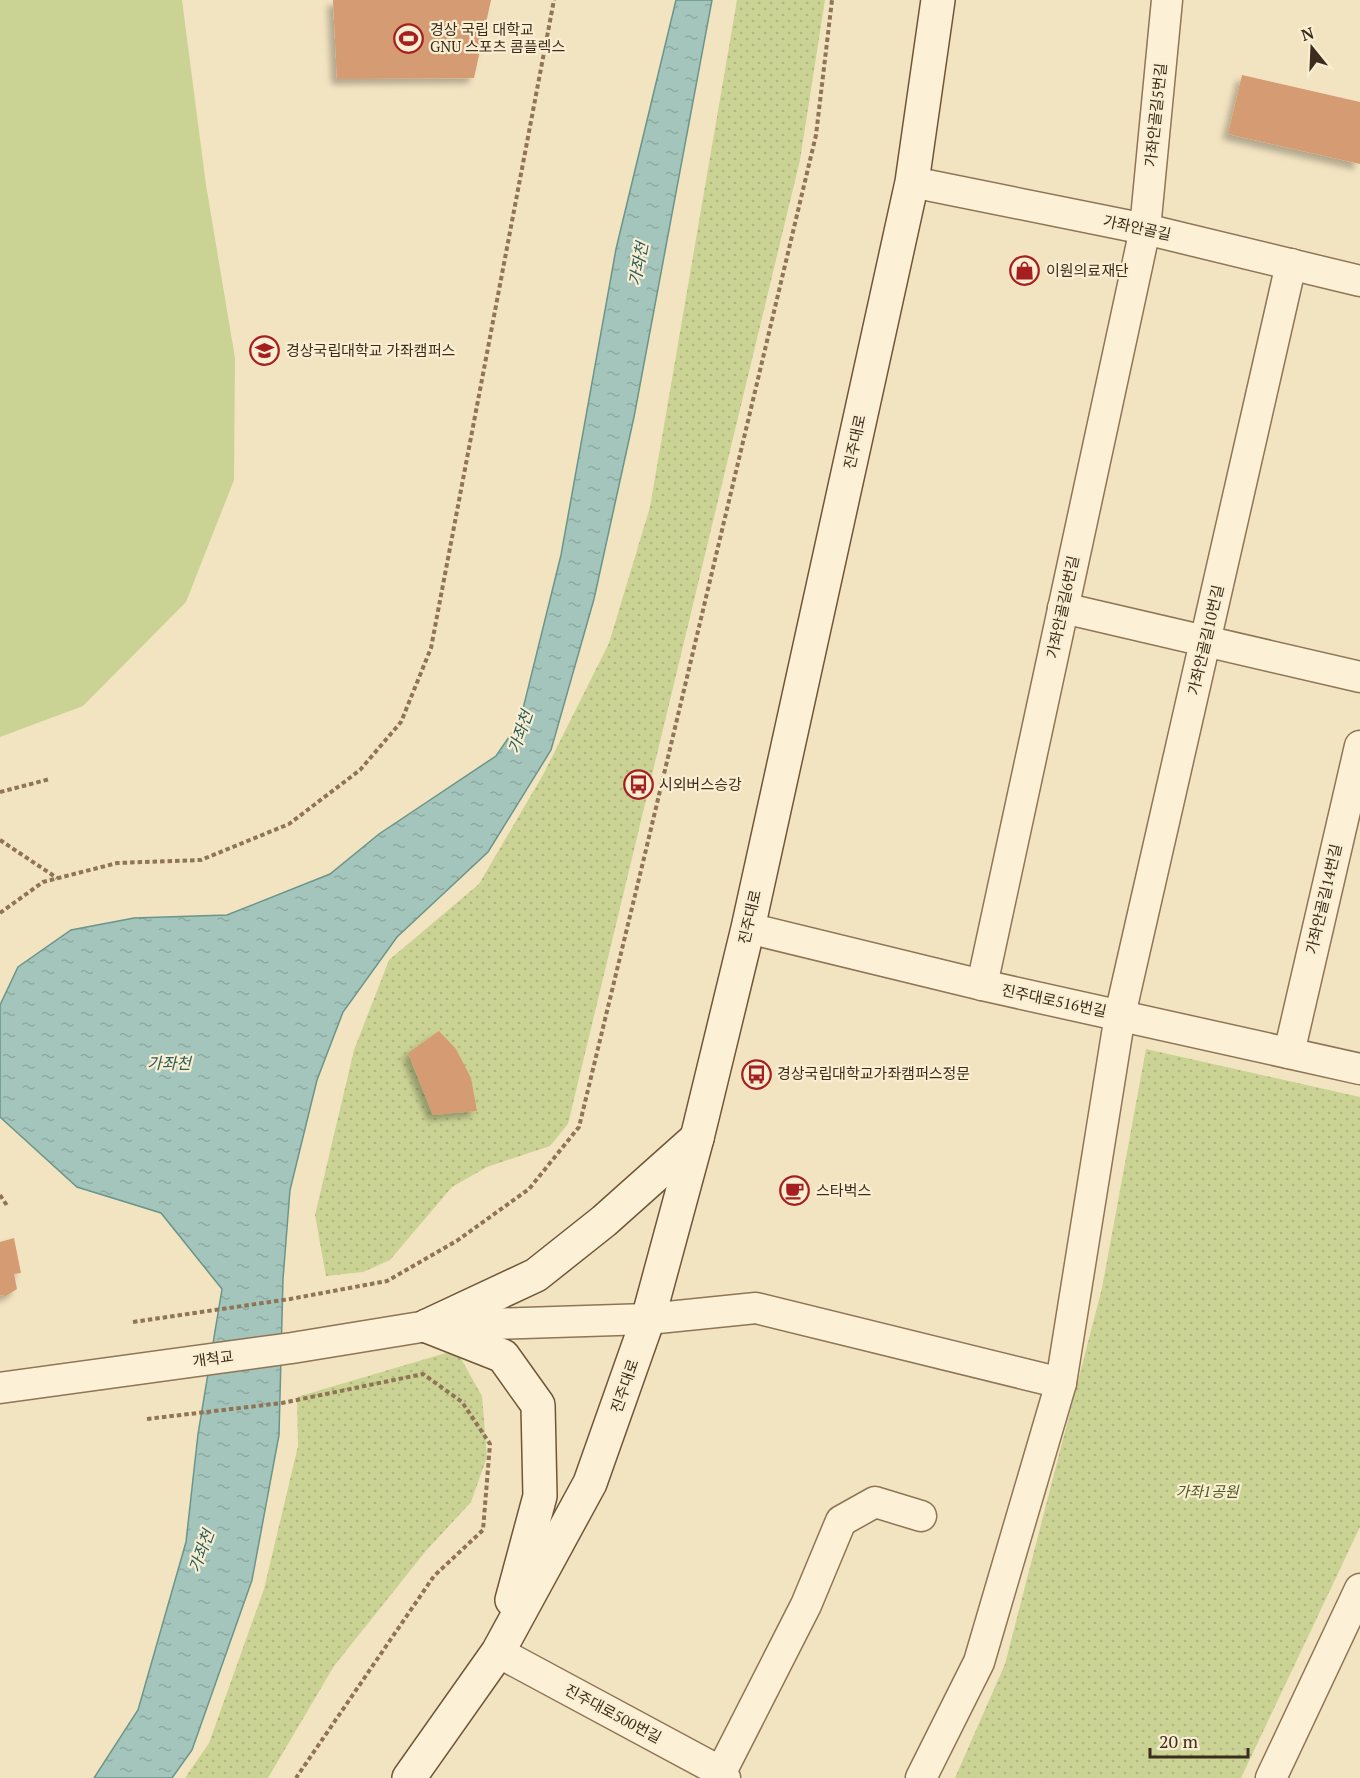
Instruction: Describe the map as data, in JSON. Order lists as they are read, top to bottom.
{
  "streets": {
    "street": [
      "가좌안골길5번길",
      "가좌안골길",
      "진주대로",
      "가좌안골길6번길",
      "가좌안골길10번길",
      "가좌안골길14번길",
      "진주대로516번길",
      "개척교",
      "진주대로500번길"
    ]
  },
  "crossings": [
    ["가좌안골길5번길", "가좌안골길"],
    ["가좌안골길5번길", "가좌안골길6번길"],
    ["가좌안골길", "진주대로"],
    ["가좌안골길", "가좌안골길6번길"],
    ["가좌안골길", "가좌안골길10번길"],
    ["진주대로", "진주대로516번길"],
    ["진주대로", "개척교"],
    ["진주대로", "진주대로500번길"],
    ["가좌안골길6번길", "진주대로516번길"],
    ["가좌안골길10번길", "진주대로516번길"],
    ["가좌안골길10번길", "개척교"],
    ["가좌안골길14번길", "진주대로516번길"]
  ],
  "water": ["가좌천"],
  "parks": ["가좌1공원"],
  "places": {
    "sports": ["경상 국립 대학교 GNU 스포츠 콤플렉스"],
    "shop": ["이원의료재단"],
    "school or university": ["경상국립대학교 가좌캠퍼스"],
    "bus stop": ["시외버스승강", "경상국립대학교가좌캠퍼스정문"],
    "cafe": ["스타벅스"]
  },
  "scale_bar": "20 m",
  "north": "top"
}
